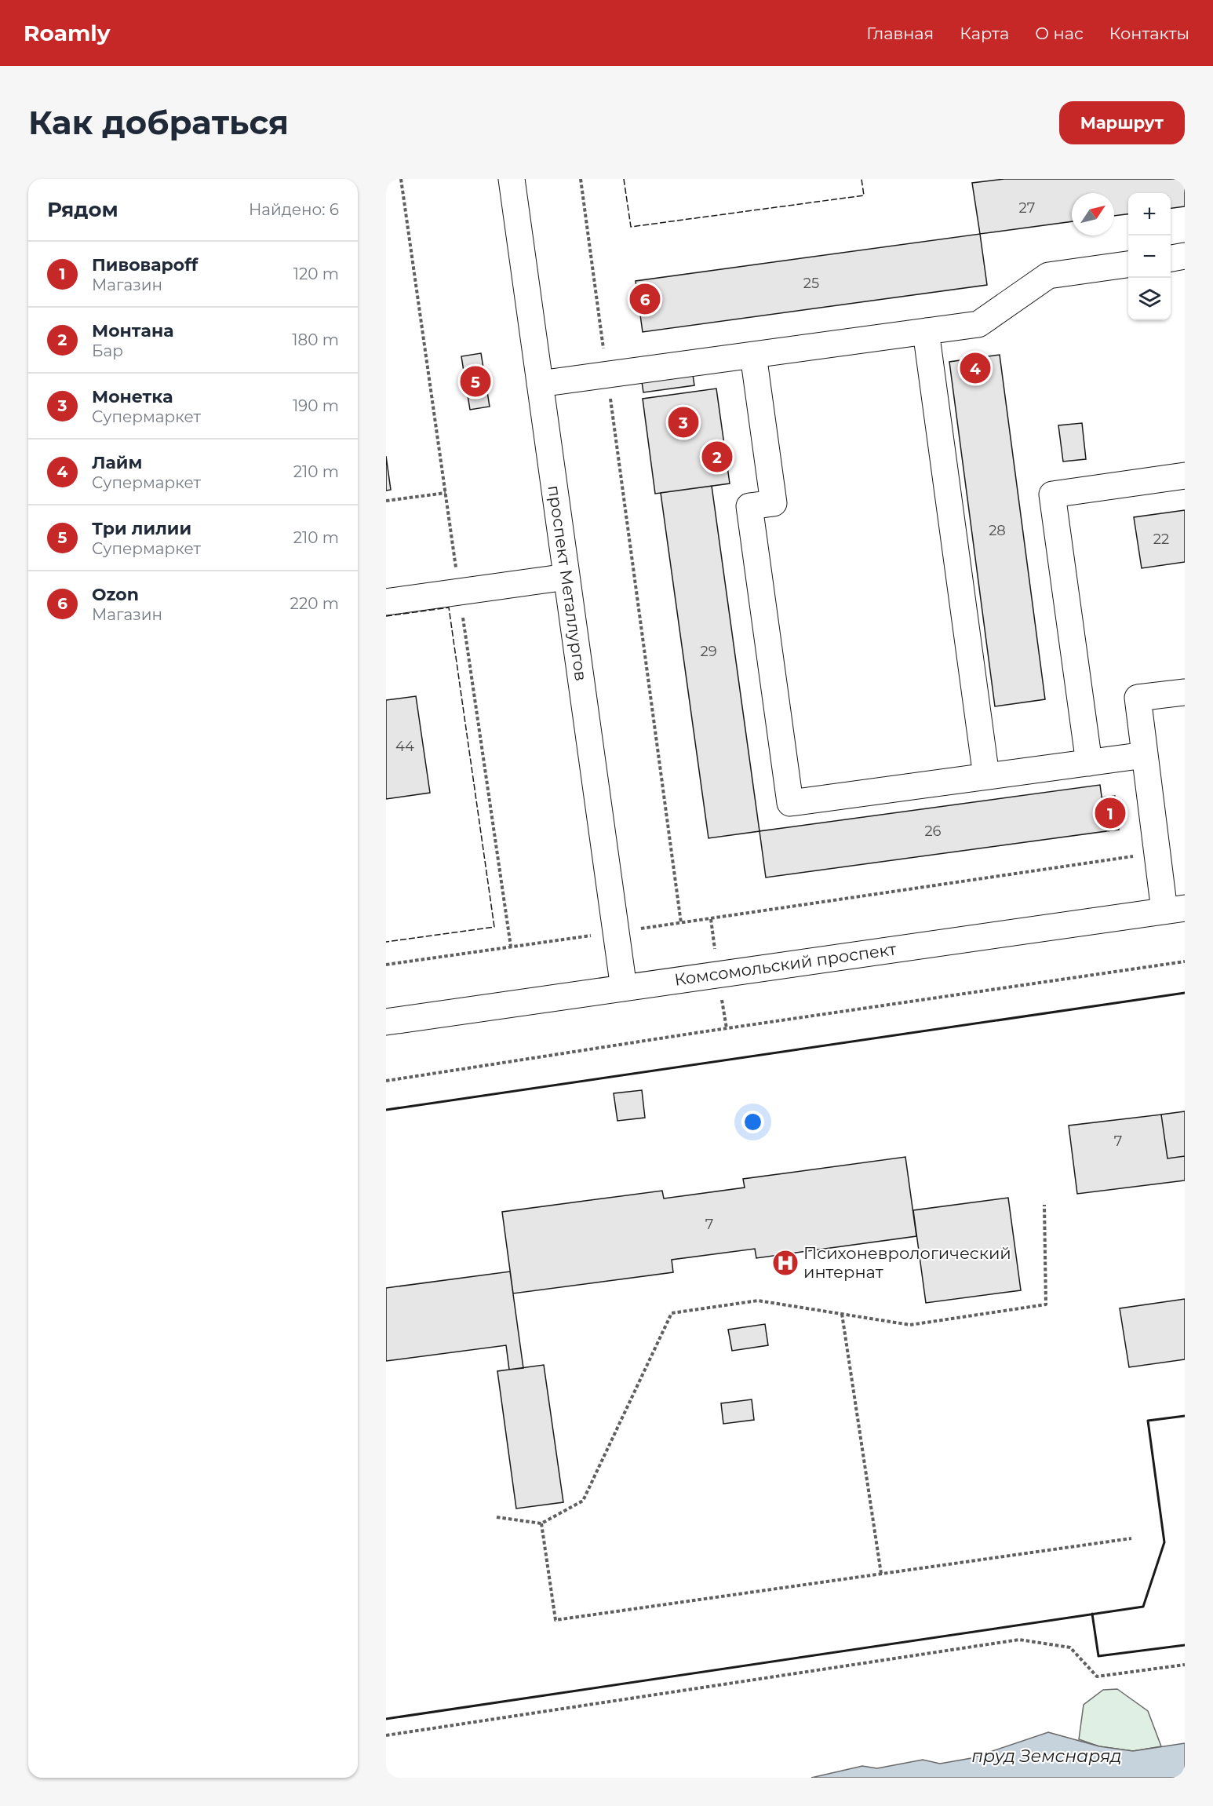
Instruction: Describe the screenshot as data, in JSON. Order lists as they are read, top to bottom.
{
  "streets": {
    "street": ["проспект Металлургов", "Комсомольский проспект"]
  },
  "crossings": [
    ["проспект Металлургов", "Комсомольский проспект"]
  ],
  "water": ["пруд Земснаряд"],
  "places": {
    "hospital": ["Психоневрологический интернат"]
  },
  "house_numbers": [
    "27",
    "25",
    "28",
    "22",
    "29",
    "44",
    "26",
    "7",
    "7"
  ],
  "north": "top right",
  "page": {
    "header": "Roamly",
    "nav": [
      "Главная",
      "Карта",
      "О нас",
      "Контакты"
    ],
    "buttons": "Маршрут",
    "title": "Как добраться",
    "heading": ["Рядом", "Найдено: 6"],
    "map_buttons": ["+", "−"],
    "list": [
      {
        "mark": "1",
        "name": "Пивовароff",
        "note": "Магазин",
        "value": "120 m"
      },
      {
        "mark": "2",
        "name": "Монтана",
        "note": "Бар",
        "value": "180 m"
      },
      {
        "mark": "3",
        "name": "Монетка",
        "note": "Супермаркет",
        "value": "190 m"
      },
      {
        "mark": "4",
        "name": "Лайм",
        "note": "Супермаркет",
        "value": "210 m"
      },
      {
        "mark": "5",
        "name": "Три лилии",
        "note": "Супермаркет",
        "value": "210 m"
      },
      {
        "mark": "6",
        "name": "Ozon",
        "note": "Магазин",
        "value": "220 m"
      }
    ],
    "pins": [
      "6",
      "4",
      "5",
      "3",
      "2",
      "1"
    ]
  }
}
